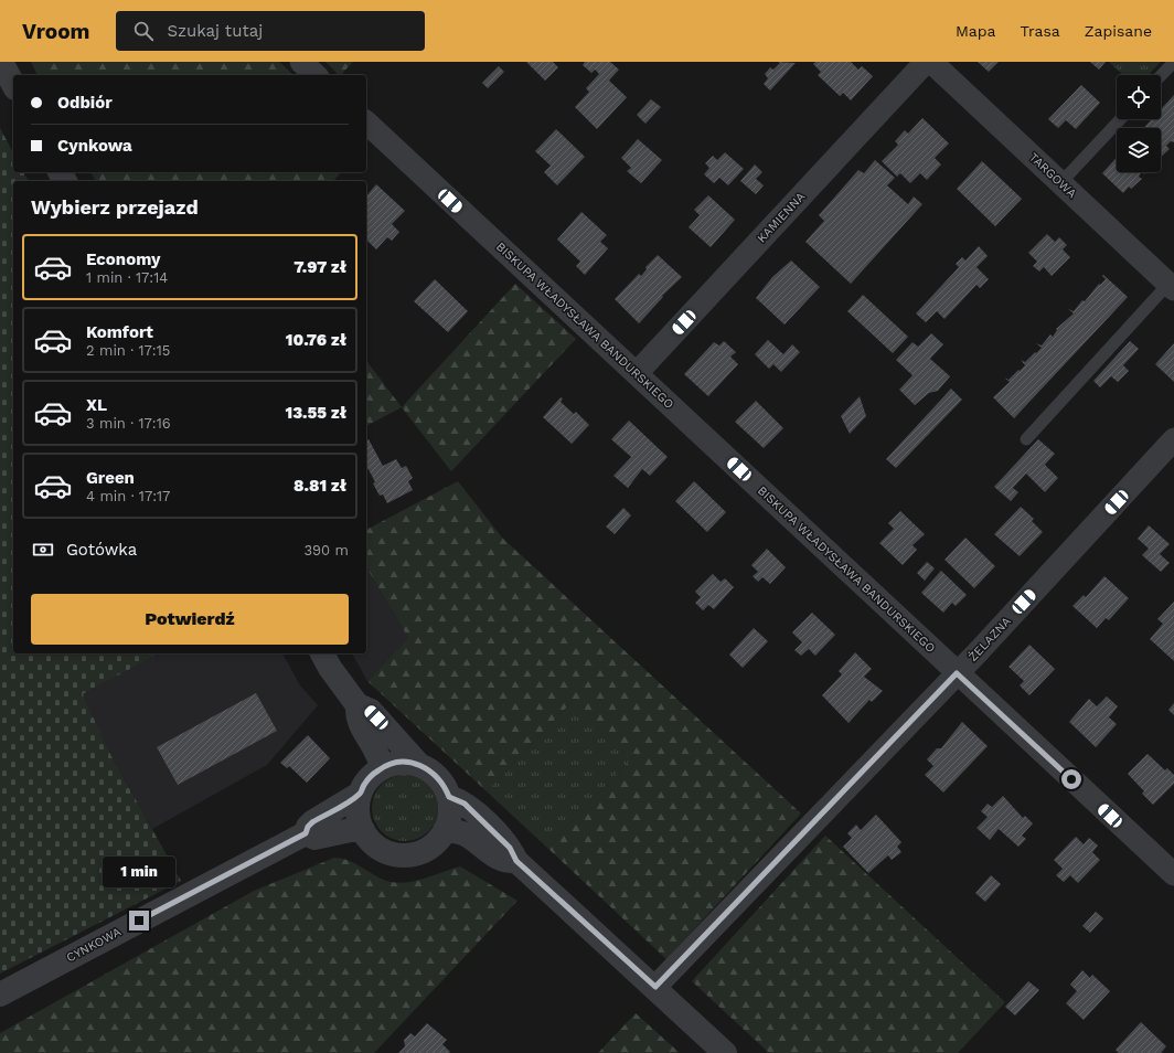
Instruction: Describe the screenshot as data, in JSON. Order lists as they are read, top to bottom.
{
  "streets": {
    "street": [
      "TARGOWA",
      "KAMIENNA",
      "BISKUPA WŁADYSŁAWA BANDURSKIEGO",
      "ŻELAZNA",
      "CYNKOWA"
    ]
  },
  "crossings": [
    ["KAMIENNA", "BISKUPA WŁADYSŁAWA BANDURSKIEGO"],
    ["BISKUPA WŁADYSŁAWA BANDURSKIEGO", "ŻELAZNA"]
  ],
  "page": {
    "header": "Vroom",
    "search": "Szukaj tutaj",
    "nav": ["Mapa", "Trasa", "Zapisane"],
    "banner": ["Odbiór", "Cynkowa"],
    "heading": "Wybierz przejazd",
    "list": [
      {
        "name": "Economy",
        "note": "1 min · 17:14",
        "value": "7.97 zł"
      },
      {
        "name": "Komfort",
        "note": "2 min · 17:15",
        "value": "10.76 zł"
      },
      {
        "name": "XL",
        "note": "3 min · 17:16",
        "value": "13.55 zł"
      },
      {
        "name": "Green",
        "note": "4 min · 17:17",
        "value": "8.81 zł"
      }
    ],
    "pay": ["Gotówka", "390 m"],
    "buttons": "Potwierdź",
    "bubble": "1 min"
  }
}
